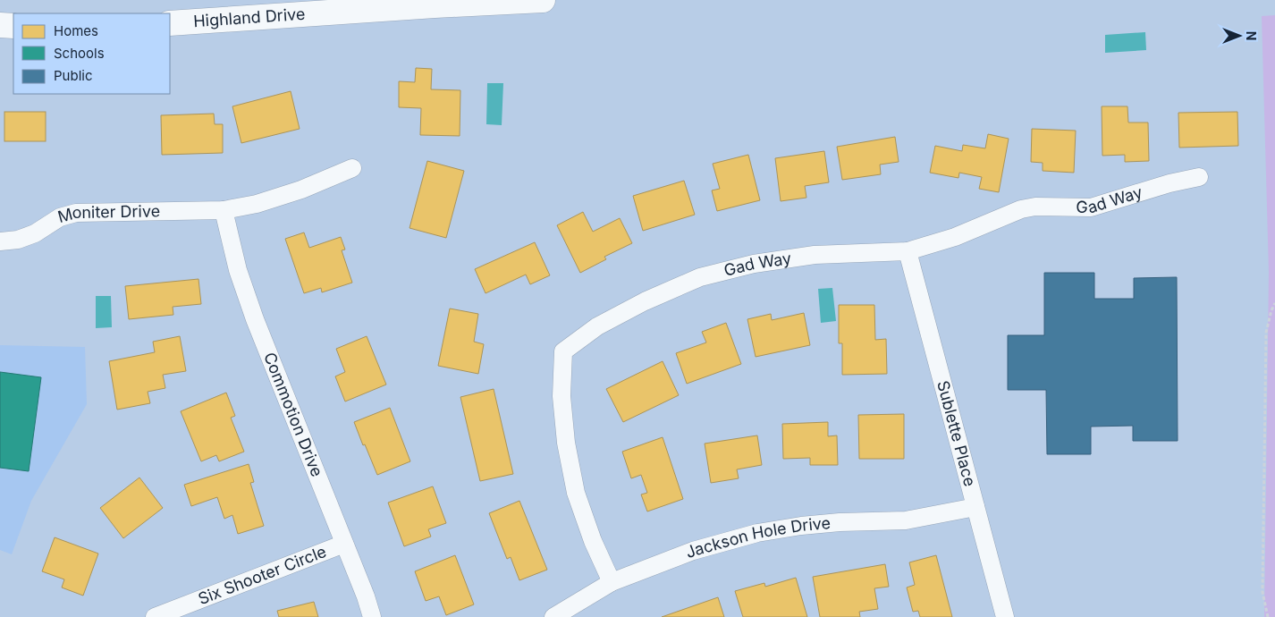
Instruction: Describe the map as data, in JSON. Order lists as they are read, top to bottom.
{
  "streets": {
    "main road": ["Highland Drive"],
    "street": [
      "Gad Way",
      "Moniter Drive",
      "Commotion Drive",
      "Sublette Place",
      "Jackson Hole Drive",
      "Six Shooter Circle"
    ]
  },
  "crossings": [
    ["Gad Way", "Sublette Place"],
    ["Gad Way", "Jackson Hole Drive"],
    ["Moniter Drive", "Commotion Drive"],
    ["Commotion Drive", "Six Shooter Circle"],
    ["Sublette Place", "Jackson Hole Drive"]
  ],
  "legend": ["Homes", "Schools", "Public"],
  "north": "right"
}
